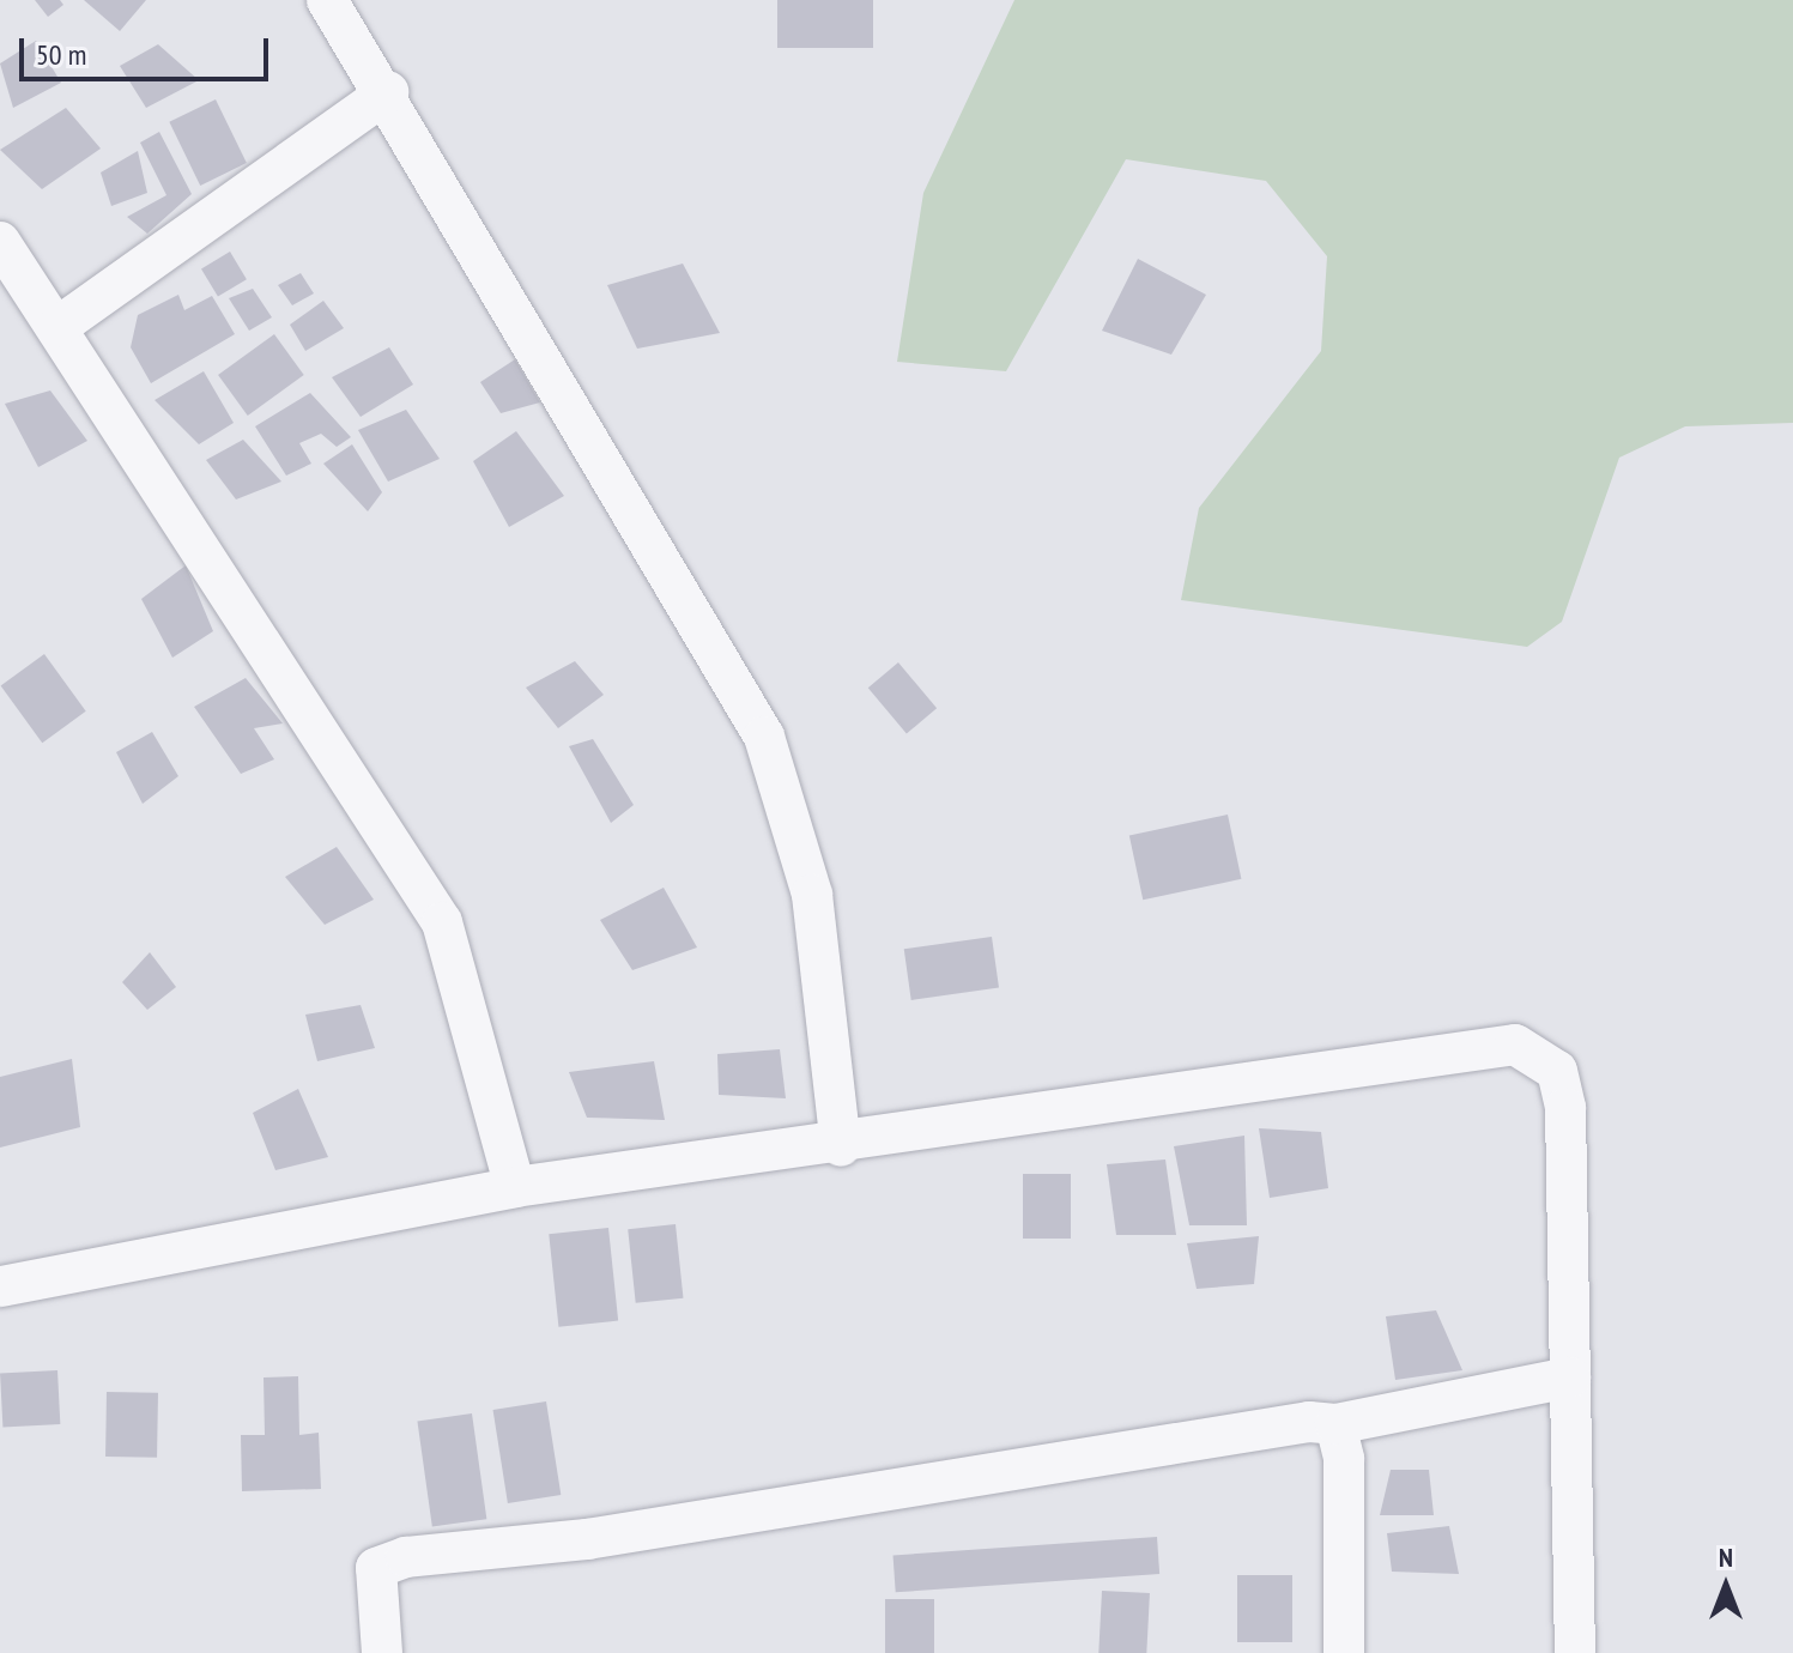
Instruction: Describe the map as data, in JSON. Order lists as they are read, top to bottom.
{
  "scale_bar": "50 m",
  "north": "top"
}
